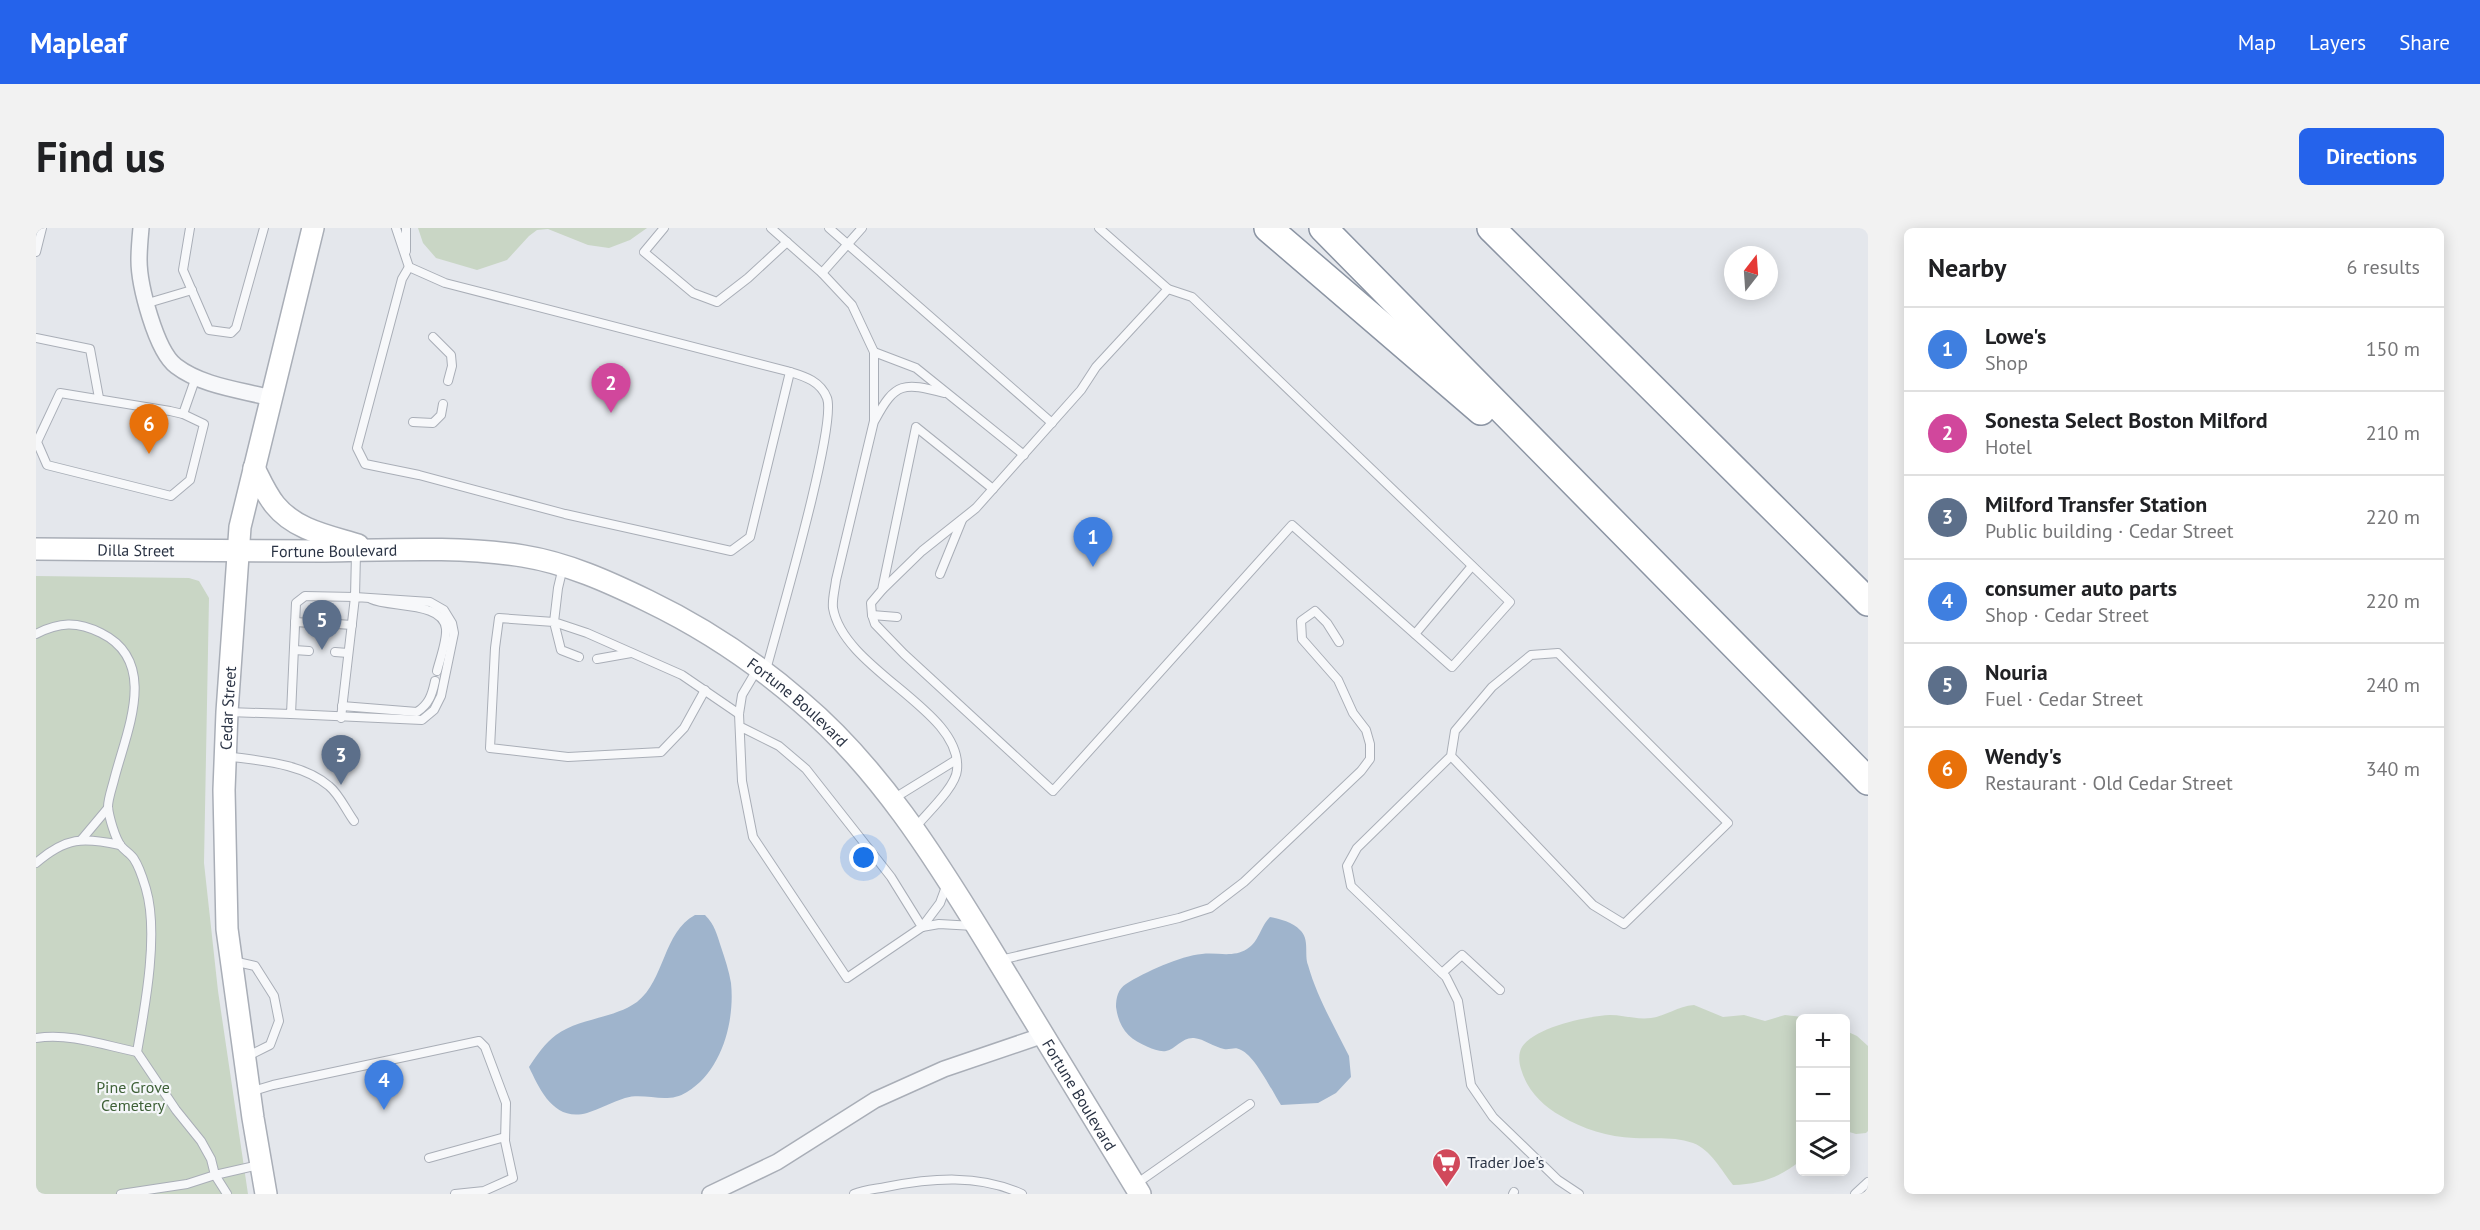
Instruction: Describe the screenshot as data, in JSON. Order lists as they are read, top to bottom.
{
  "streets": {
    "main road": ["Dilla Street", "Fortune Boulevard", "Cedar Street"]
  },
  "crossings": [
    ["Dilla Street", "Fortune Boulevard"],
    ["Dilla Street", "Cedar Street"],
    ["Fortune Boulevard", "Cedar Street"]
  ],
  "parks": ["Pine Grove Cemetery"],
  "places": {
    "supermarket": ["Trader Joe's"]
  },
  "north": "top",
  "page": {
    "header": "Mapleaf",
    "nav": ["Map", "Layers", "Share"],
    "buttons": "Directions",
    "title": "Find us",
    "heading": ["Nearby", "6 results"],
    "list": [
      {
        "mark": "1",
        "name": "Lowe's",
        "note": "Shop",
        "value": "150 m"
      },
      {
        "mark": "2",
        "name": "Sonesta Select Boston Milford",
        "note": "Hotel",
        "value": "210 m"
      },
      {
        "mark": "3",
        "name": "Milford Transfer Station",
        "note": "Public building · Cedar Street",
        "value": "220 m"
      },
      {
        "mark": "4",
        "name": "consumer auto parts",
        "note": "Shop · Cedar Street",
        "value": "220 m"
      },
      {
        "mark": "5",
        "name": "Nouria",
        "note": "Fuel · Cedar Street",
        "value": "240 m"
      },
      {
        "mark": "6",
        "name": "Wendy's",
        "note": "Restaurant · Old Cedar Street",
        "value": "340 m"
      }
    ],
    "pins": [
      "2",
      "6",
      "1",
      "5",
      "3",
      "4"
    ],
    "map_buttons": ["+", "−"]
  }
}
